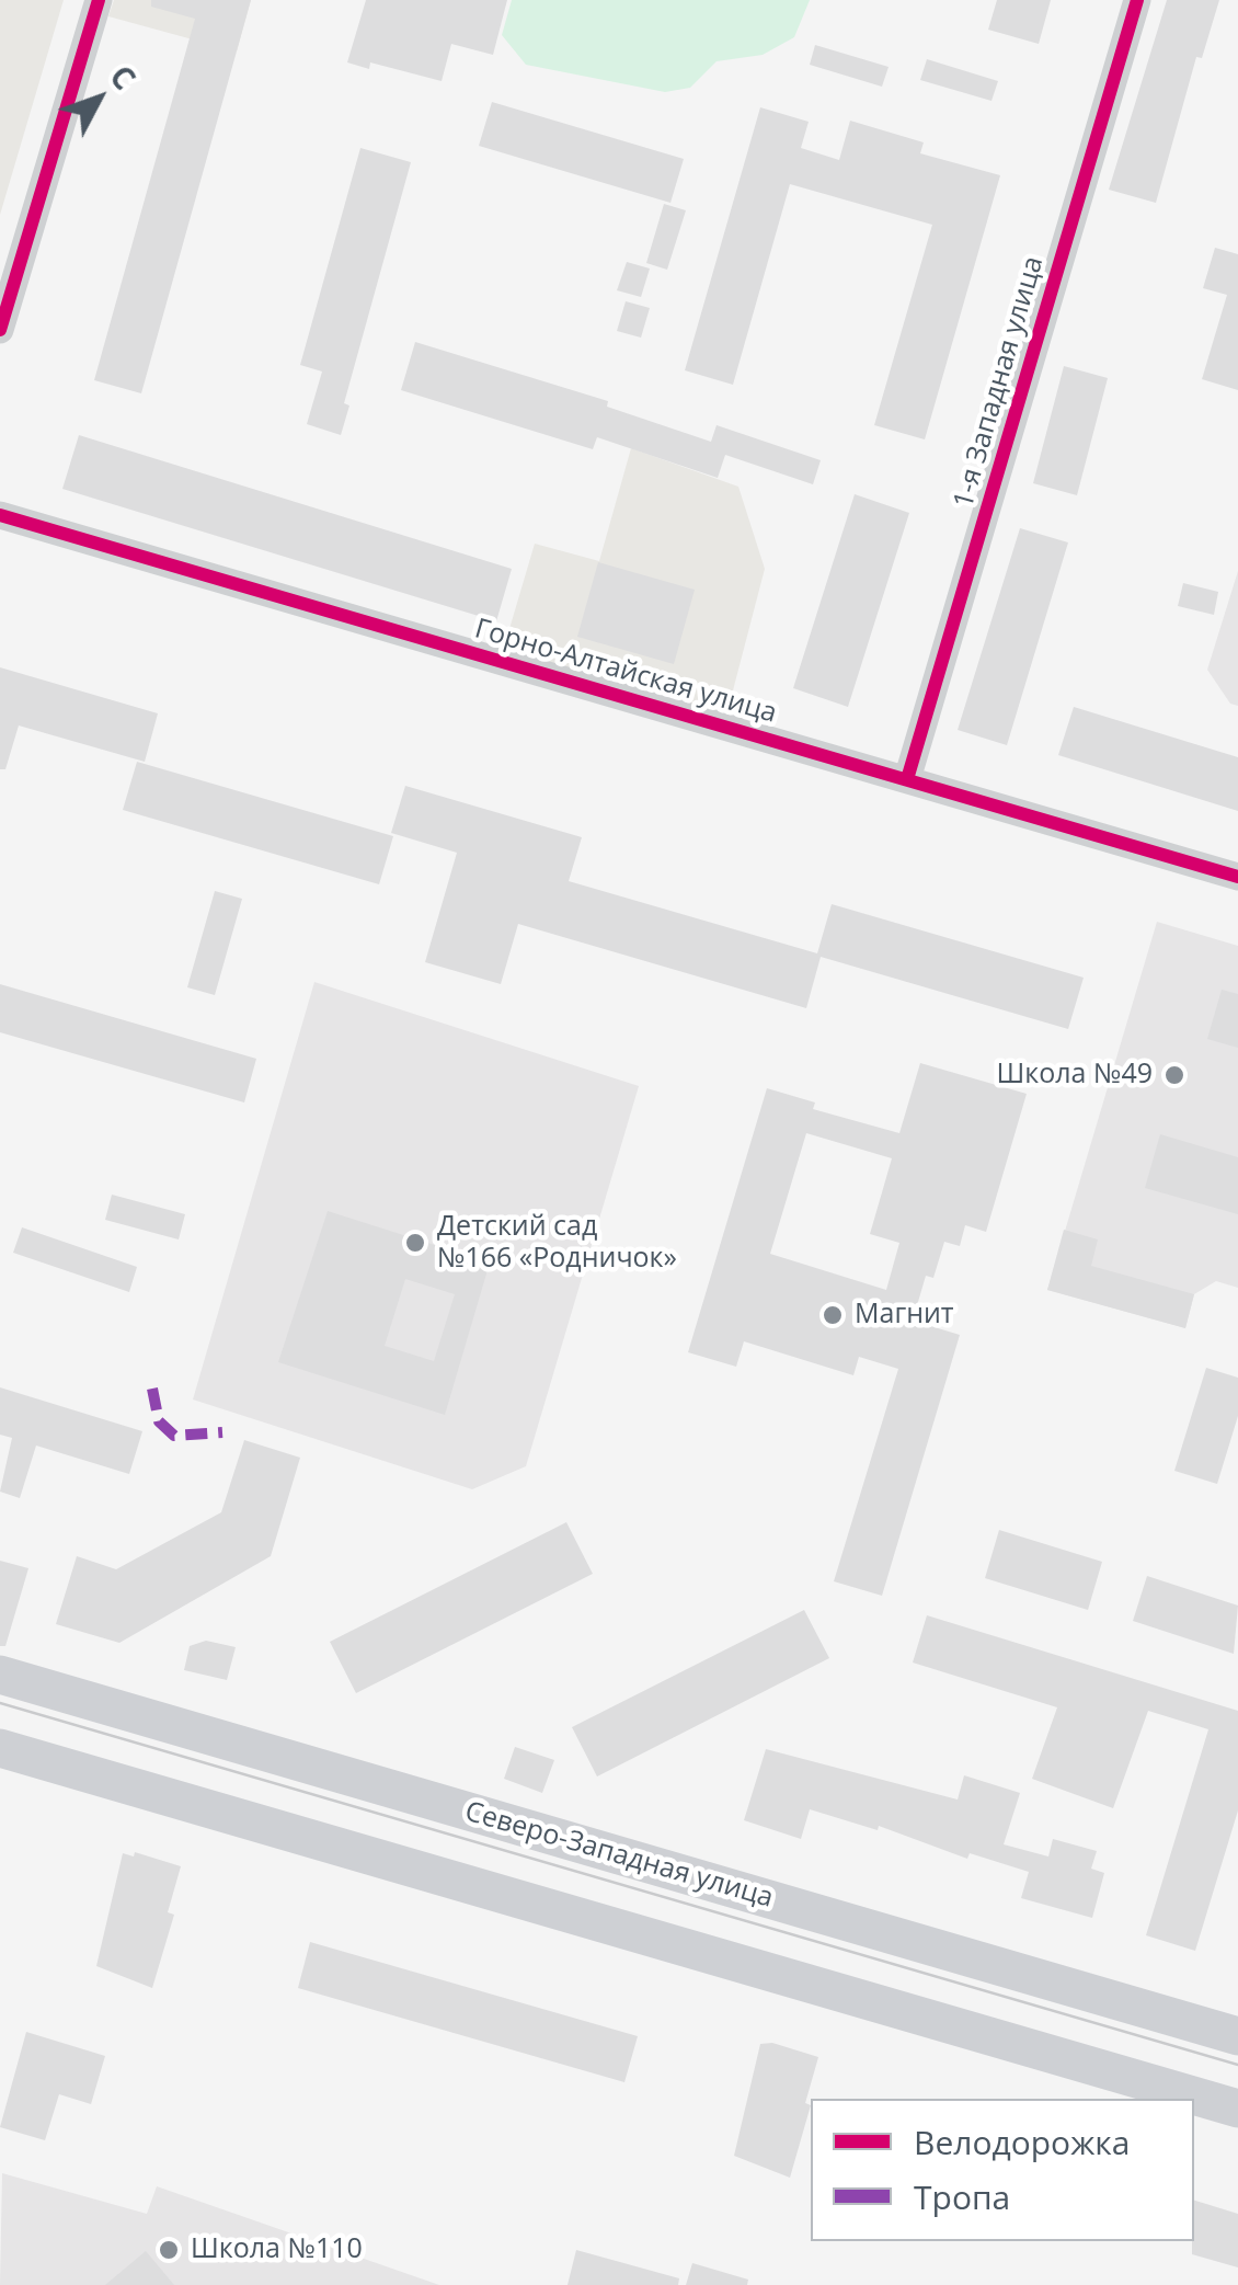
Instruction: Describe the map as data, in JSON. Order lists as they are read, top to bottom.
{
  "streets": {
    "main road": ["Северо-Западная улица"],
    "street": ["1-я Западная улица", "Горно-Алтайская улица"]
  },
  "crossings": [
    ["1-я Западная улица", "Горно-Алтайская улица"]
  ],
  "places": [
    "Школа №49",
    "Детский сад №166 «Родничок»",
    "Магнит",
    "Школа №110"
  ],
  "legend": ["Велодорожка", "Тропа"],
  "north": "top right"
}
